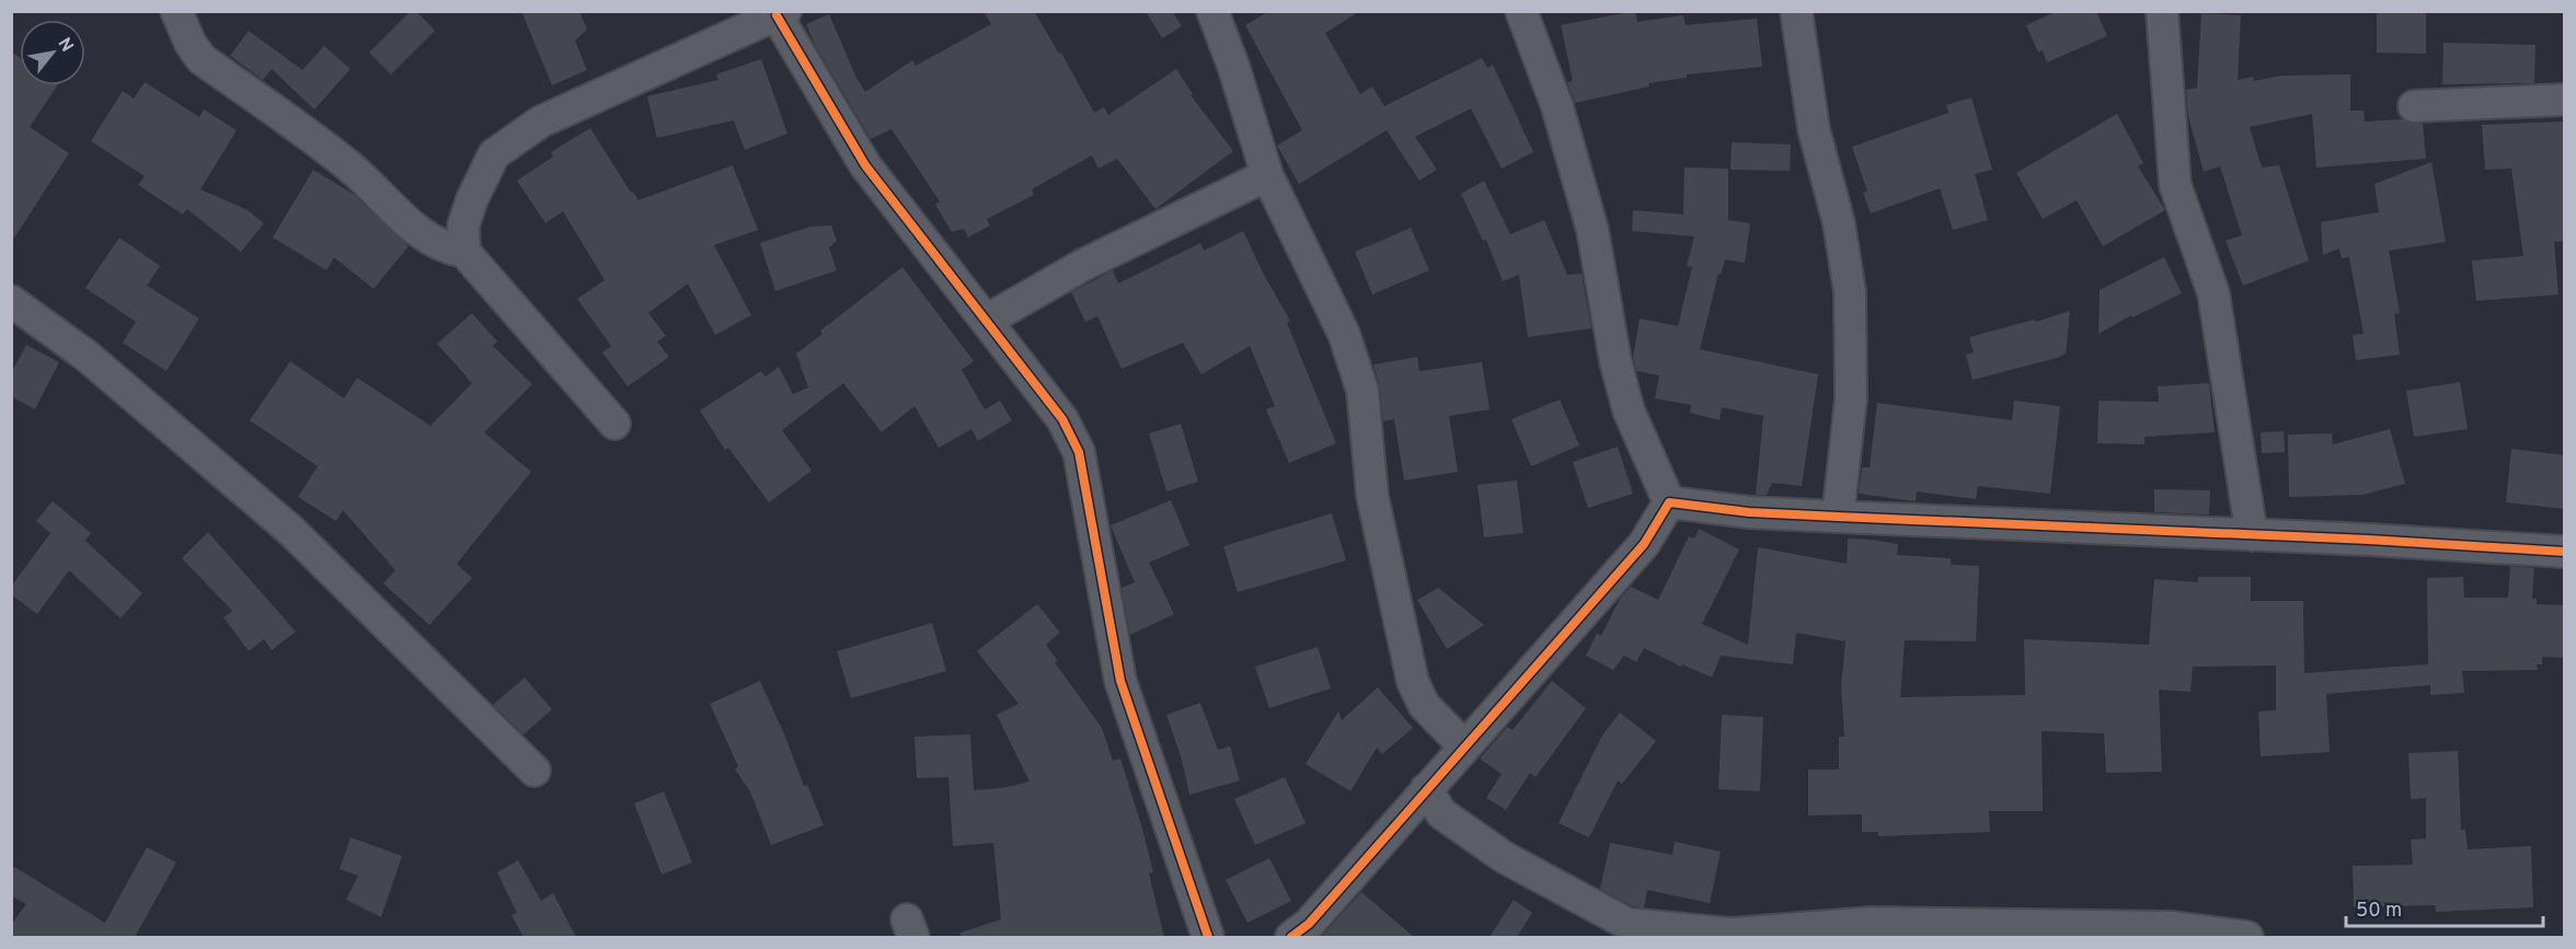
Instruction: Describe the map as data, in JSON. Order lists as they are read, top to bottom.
{
  "scale_bar": "50 m",
  "north": "top right"
}
